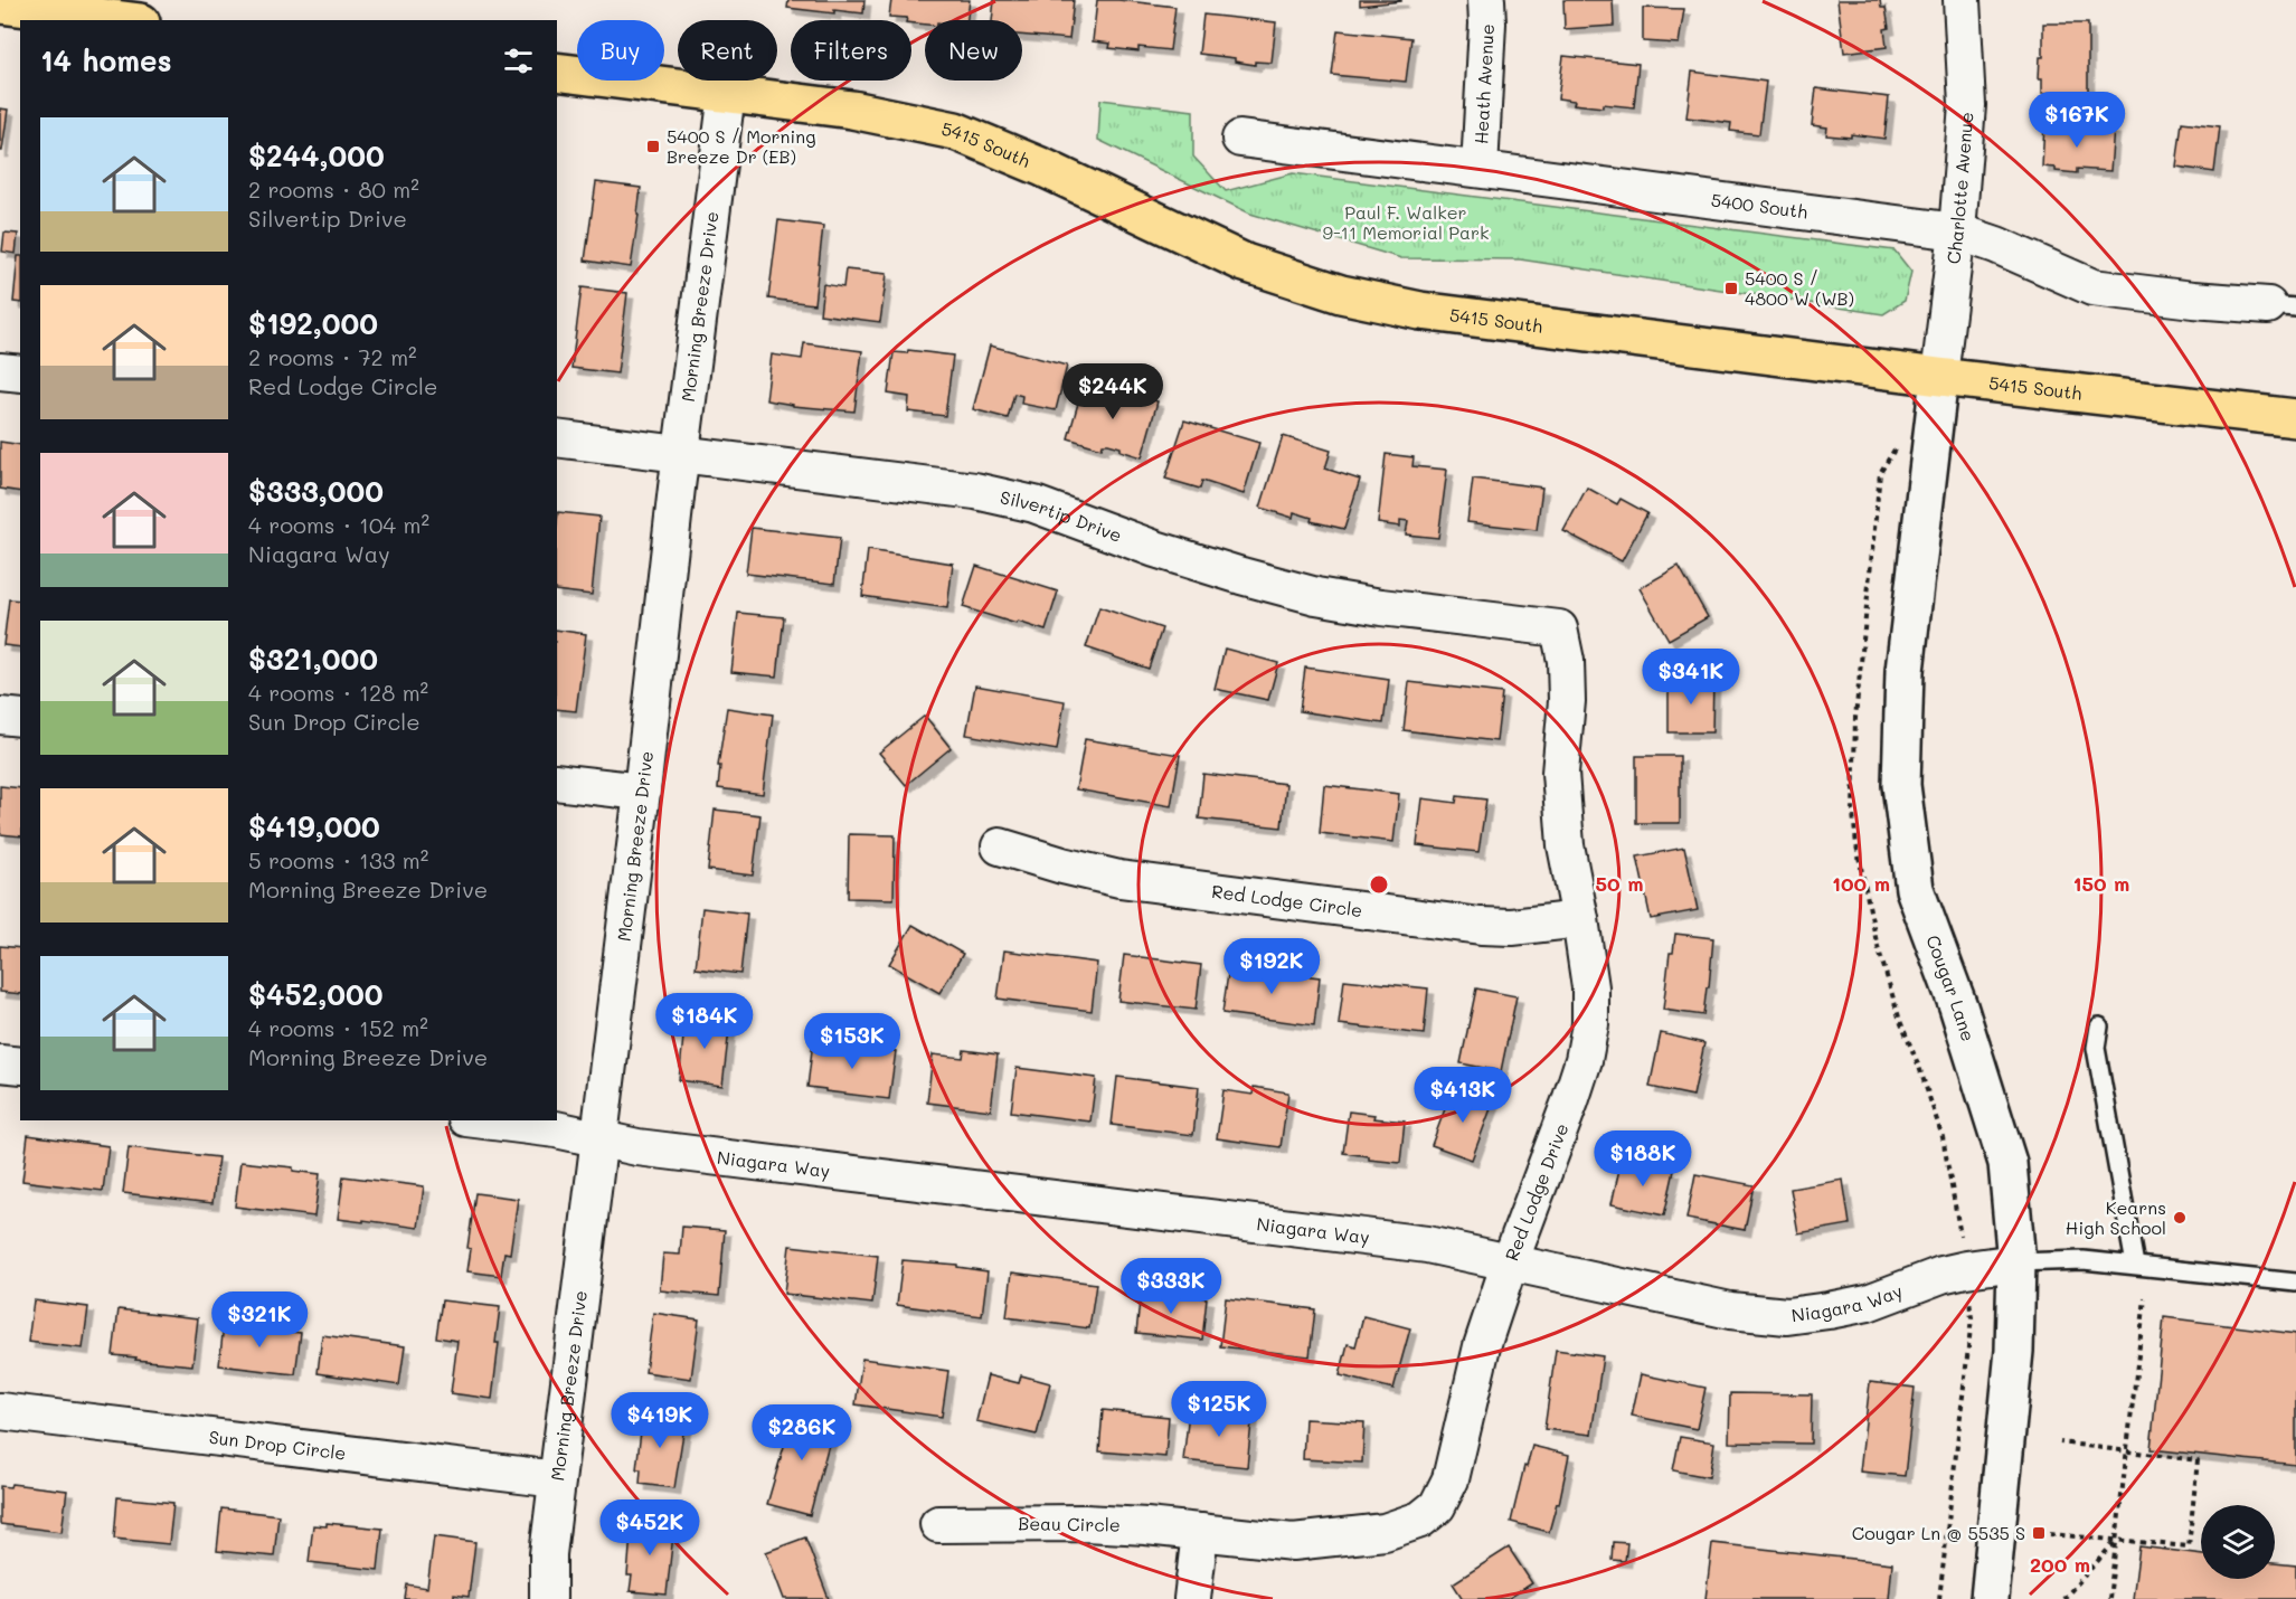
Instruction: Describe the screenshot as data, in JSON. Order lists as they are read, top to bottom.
{
  "streets": {
    "main road": ["5415 South", "Cougar Lane"],
    "street": [
      "Heath Avenue",
      "Charlotte Avenue",
      "5400 South",
      "Morning Breeze Drive",
      "Silvertip Drive",
      "Red Lodge Circle",
      "Niagara Way",
      "Red Lodge Drive",
      "Sun Drop Circle",
      "Beau Circle"
    ]
  },
  "crossings": [
    ["Heath Avenue", "5400 South"],
    ["5415 South", "Charlotte Avenue"],
    ["5415 South", "Morning Breeze Drive"],
    ["5415 South", "Cougar Lane"],
    ["Charlotte Avenue", "5400 South"],
    ["Charlotte Avenue", "Cougar Lane"],
    ["Morning Breeze Drive", "Silvertip Drive"],
    ["Morning Breeze Drive", "Niagara Way"],
    ["Morning Breeze Drive", "Sun Drop Circle"],
    ["Silvertip Drive", "Red Lodge Drive"],
    ["Red Lodge Circle", "Red Lodge Drive"],
    ["Cougar Lane", "Niagara Way"],
    ["Niagara Way", "Red Lodge Drive"],
    ["Red Lodge Drive", "Beau Circle"]
  ],
  "parks": ["Paul F. Walker 9-11 Memorial Park"],
  "places": {
    "transit": ["5400 S / Morning Breeze Dr (EB)", "5400 S / 4800 W (WB)", "Cougar Ln @ 5535 S"],
    "other": ["Kearns High School"]
  },
  "page": {
    "chip": [
      "Buy",
      "Rent",
      "Filters",
      "New"
    ],
    "heading": "14 homes",
    "price": [
      "$167K",
      "$244K",
      "$341K",
      "$192K",
      "$184K",
      "$153K",
      "$413K",
      "$188K",
      "$333K",
      "$321K",
      "$125K",
      "$419K",
      "$286K",
      "$452K"
    ],
    "list": [
      {
        "name": "$244,000",
        "note": "2 rooms · 80 m² · Silvertip Drive"
      },
      {
        "name": "$192,000",
        "note": "2 rooms · 72 m² · Red Lodge Circle"
      },
      {
        "name": "$333,000",
        "note": "4 rooms · 104 m² · Niagara Way"
      },
      {
        "name": "$321,000",
        "note": "4 rooms · 128 m² · Sun Drop Circle"
      },
      {
        "name": "$419,000",
        "note": "5 rooms · 133 m² · Morning Breeze Drive"
      },
      {
        "name": "$452,000",
        "note": "4 rooms · 152 m² · Morning Breeze Drive"
      }
    ]
  },
  "rings": [
    "50 m",
    "100 m",
    "150 m",
    "200 m"
  ]
}
